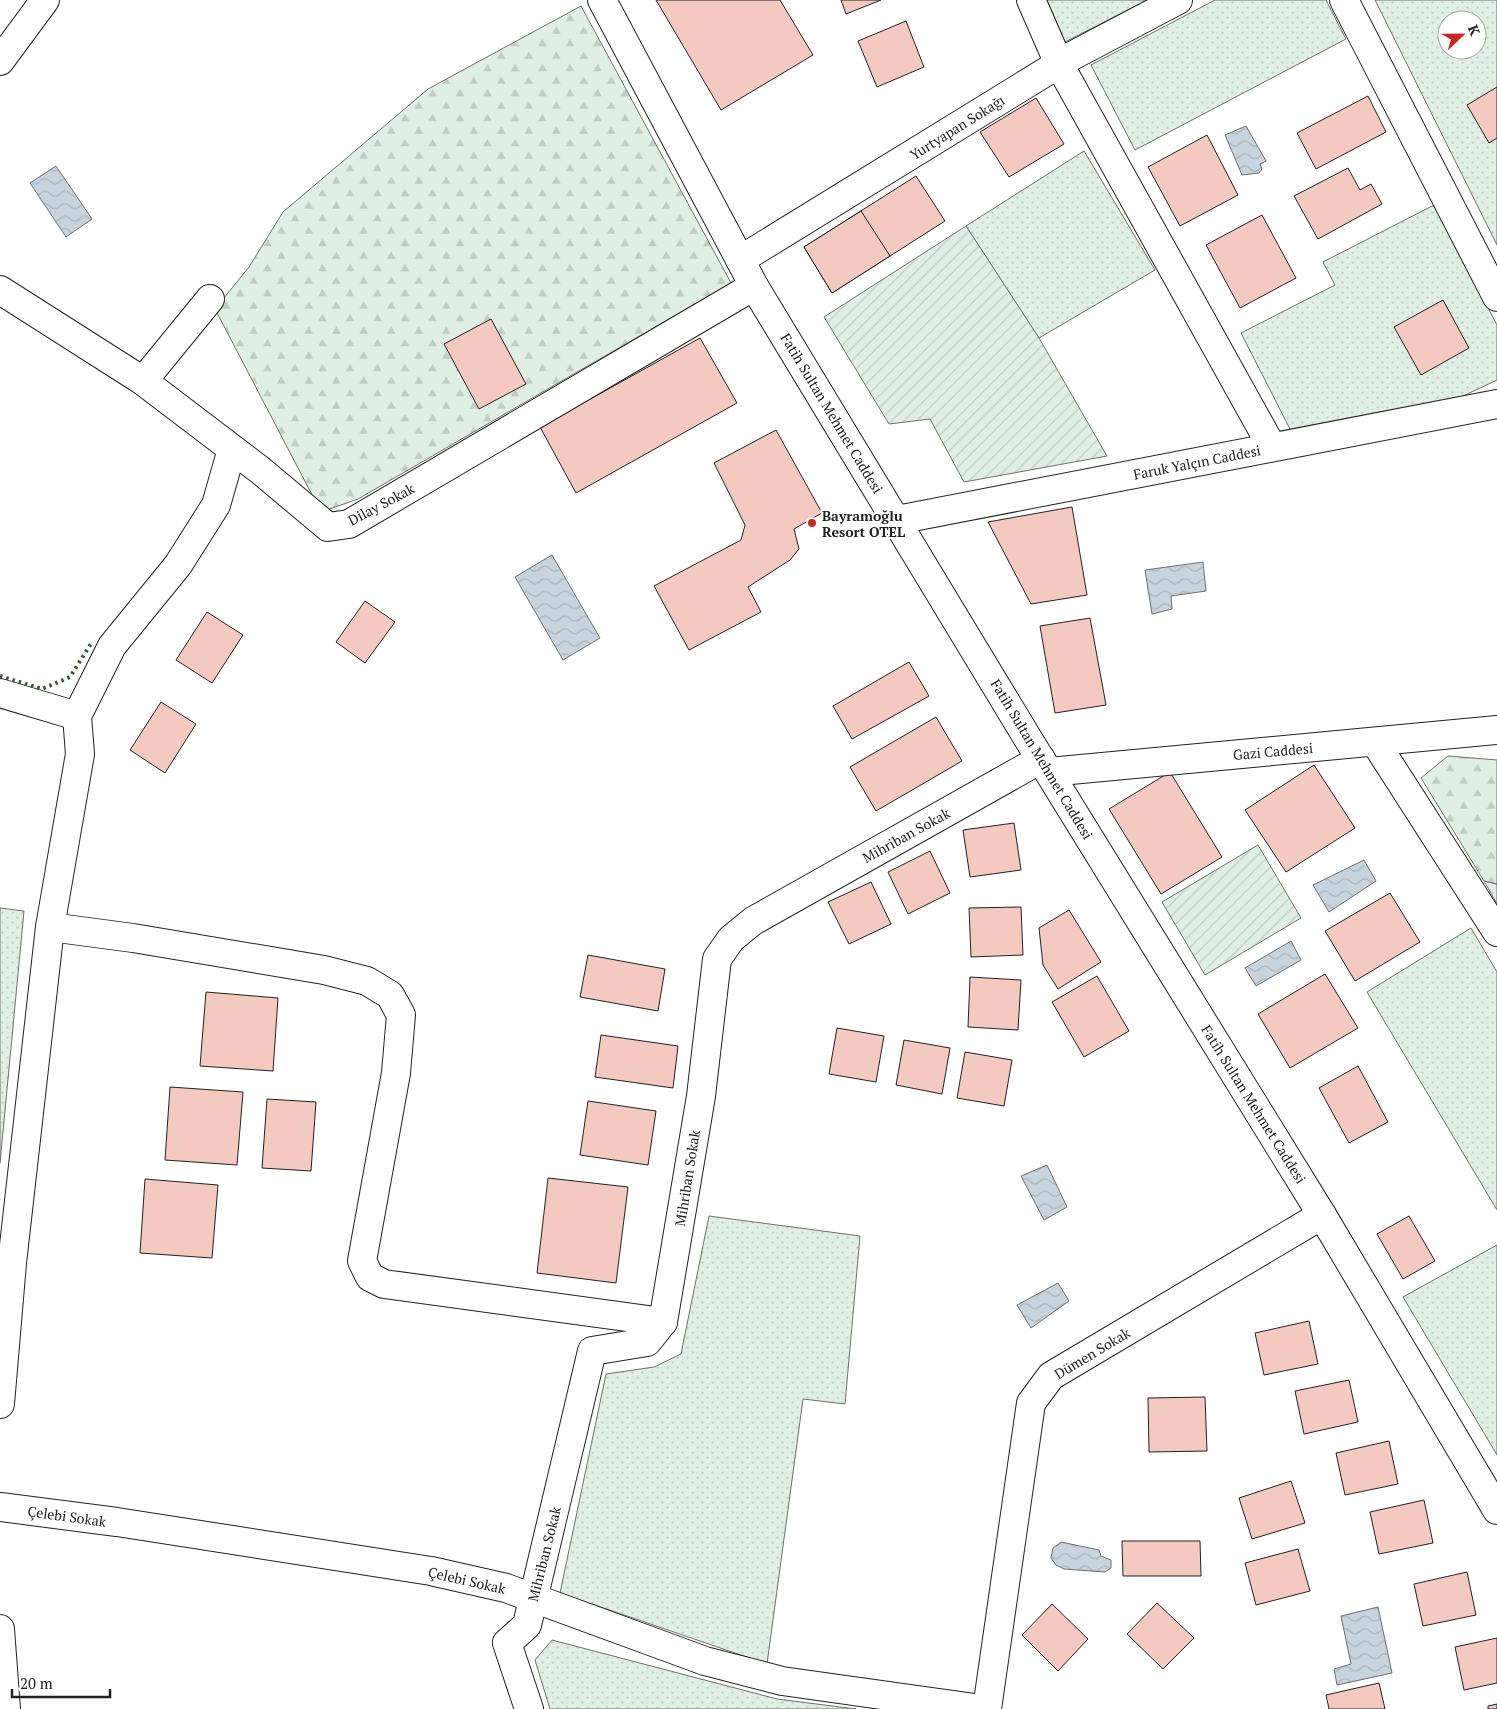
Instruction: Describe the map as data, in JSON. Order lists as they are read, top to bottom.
{
  "streets": {
    "street": [
      "Yurtyapan Sokağı",
      "Fatih Sultan Mehmet Caddesi",
      "Faruk Yalçın Caddesi",
      "Dilay Sokak",
      "Gazi Caddesi",
      "Mihriban Sokak",
      "Dümen Sokak",
      "Çelebi Sokak"
    ]
  },
  "crossings": [
    ["Yurtyapan Sokağı", "Fatih Sultan Mehmet Caddesi"],
    ["Fatih Sultan Mehmet Caddesi", "Faruk Yalçın Caddesi"],
    ["Fatih Sultan Mehmet Caddesi", "Dilay Sokak"],
    ["Fatih Sultan Mehmet Caddesi", "Gazi Caddesi"],
    ["Fatih Sultan Mehmet Caddesi", "Mihriban Sokak"],
    ["Fatih Sultan Mehmet Caddesi", "Dümen Sokak"],
    ["Gazi Caddesi", "Mihriban Sokak"],
    ["Mihriban Sokak", "Çelebi Sokak"]
  ],
  "places": ["Bayramoğlu Resort OTEL"],
  "scale_bar": "20 m",
  "north": "right"
}
